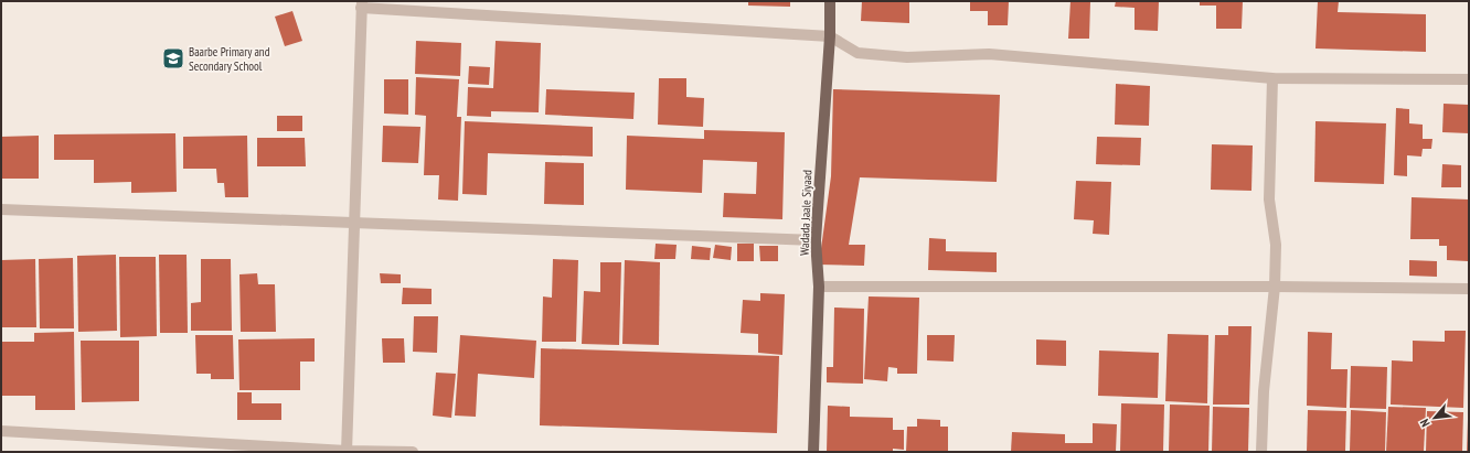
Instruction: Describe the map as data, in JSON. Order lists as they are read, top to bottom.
{
  "streets": {
    "main road": ["Wadada Jaale Siyaad"]
  },
  "places": {
    "school or university": ["Baarbe Primary and Secondary School"]
  },
  "north": "bottom left"
}
